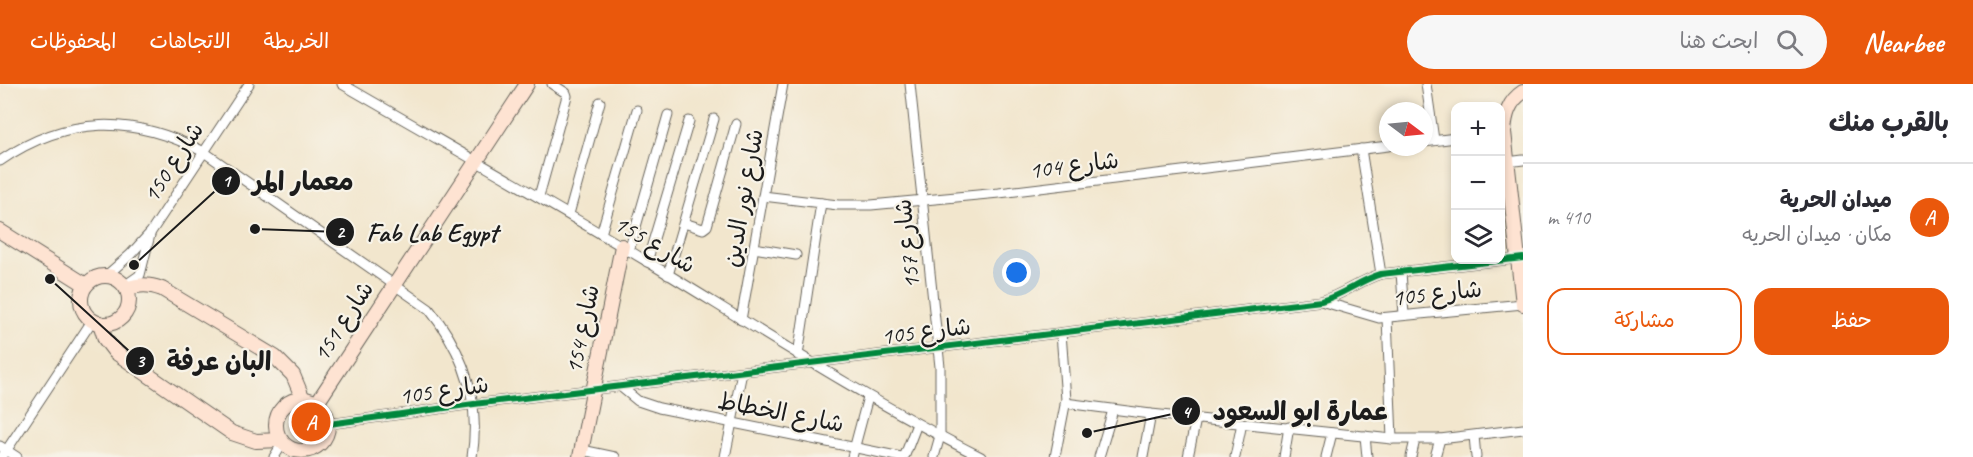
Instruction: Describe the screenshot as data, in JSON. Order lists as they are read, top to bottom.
{
  "streets": {
    "street": [
      "شارع 150",
      "شارع 104",
      "شارع نور الدين",
      "شارع 155",
      "شارع 157",
      "شارع 105",
      "شارع 151",
      "شارع 154",
      "شارع الخطاط"
    ]
  },
  "crossings": [
    ["شارع 104", "شارع نور الدين"],
    ["شارع 104", "شارع 157"],
    ["شارع نور الدين", "شارع 155"],
    ["شارع 155", "شارع 157"],
    ["شارع 155", "شارع 105"],
    ["شارع 155", "شارع 151"],
    ["شارع 155", "شارع 154"],
    ["شارع 155", "شارع الخطاط"],
    ["شارع 157", "شارع 105"],
    ["شارع 105", "شارع 151"],
    ["شارع 105", "شارع 154"],
    ["شارع 105", "شارع الخطاط"]
  ],
  "places": [
    "Fab Lab Egypt",
    "معمار المر",
    "البان عرفة",
    "عمارة ابو السعود"
  ],
  "north": "right",
  "page": {
    "header": "Nearbee",
    "search": "ابحث هنا",
    "nav": ["الخريطة", "الاتجاهات", "المحفوظات"],
    "heading": "بالقرب منك",
    "map_buttons": ["+", "−"],
    "list": [
      {
        "mark": "A",
        "name": "ميدان الحرية",
        "note": "مكان · ميدان الحريه",
        "value": "410 m"
      }
    ],
    "buttons": ["حفظ", "مشاركة"],
    "pins": "A"
  }
}
